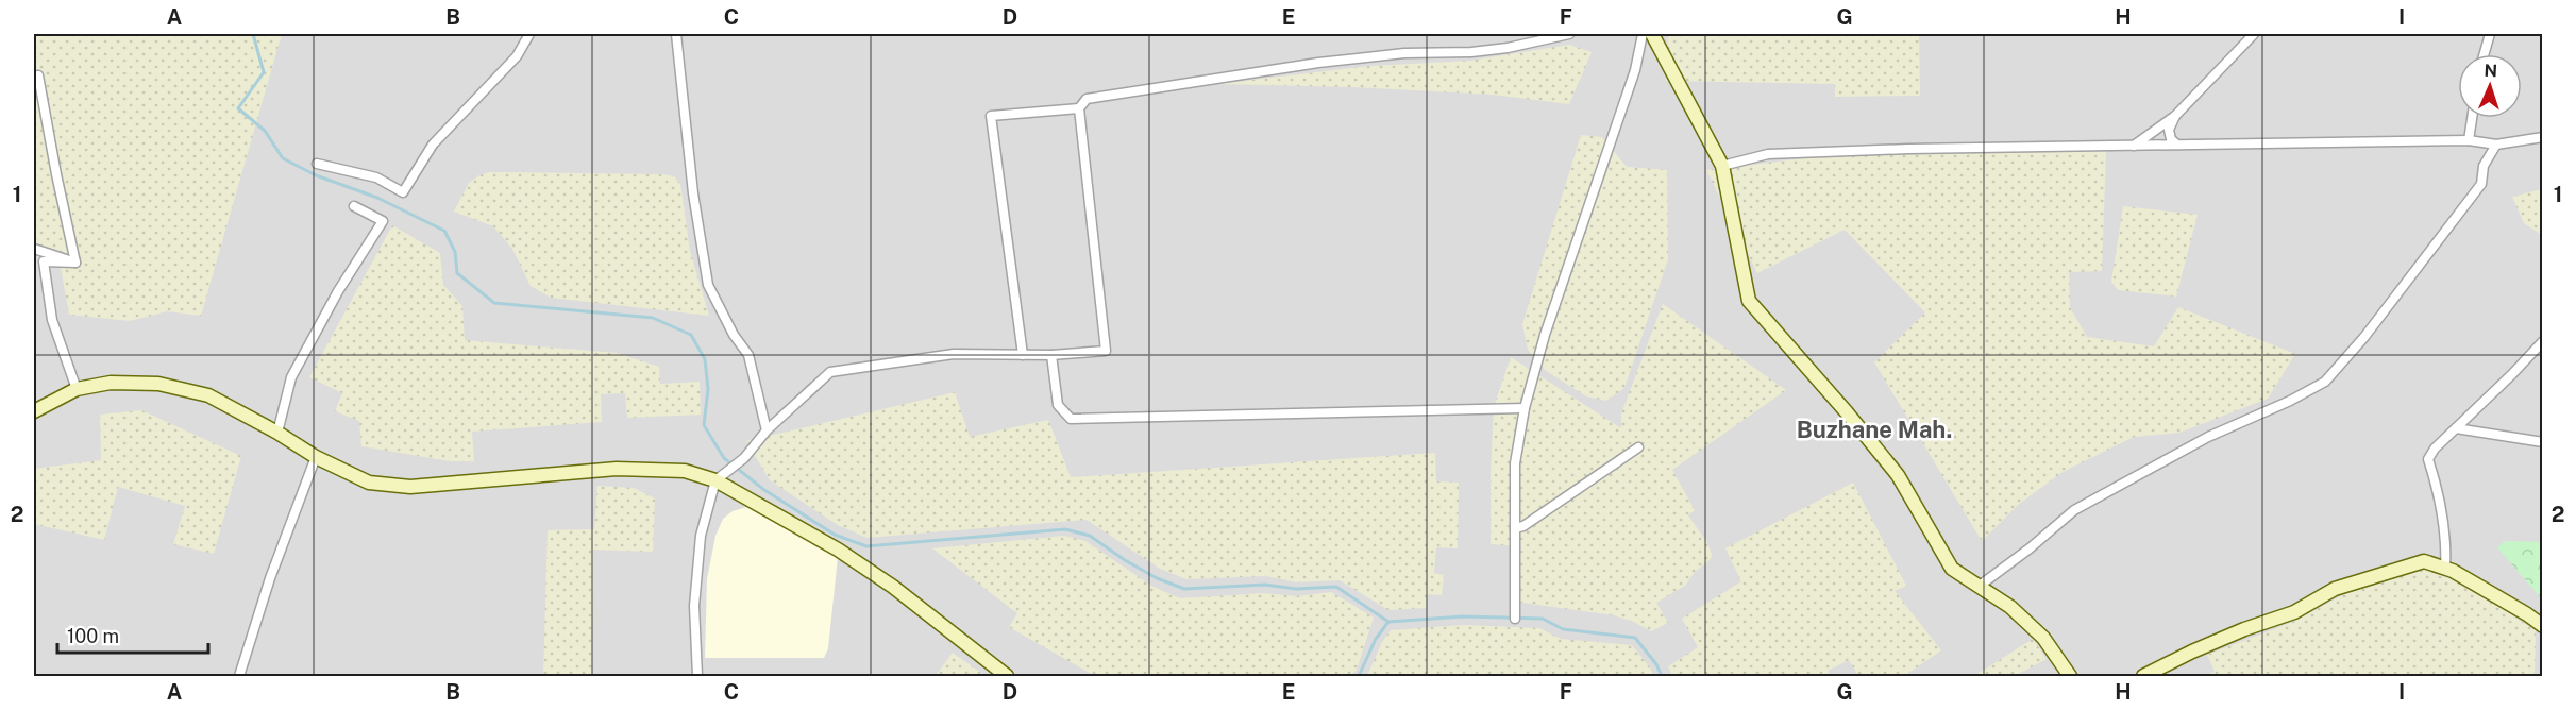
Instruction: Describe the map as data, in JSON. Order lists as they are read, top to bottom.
{
  "districts": ["Buzhane Mah."],
  "scale_bar": "100 m",
  "north": "top",
  "grid": {
    "columns": [
      "A",
      "B",
      "C",
      "D",
      "E",
      "F",
      "G",
      "H",
      "I"
    ],
    "rows": ["1", "2"]
  }
}
